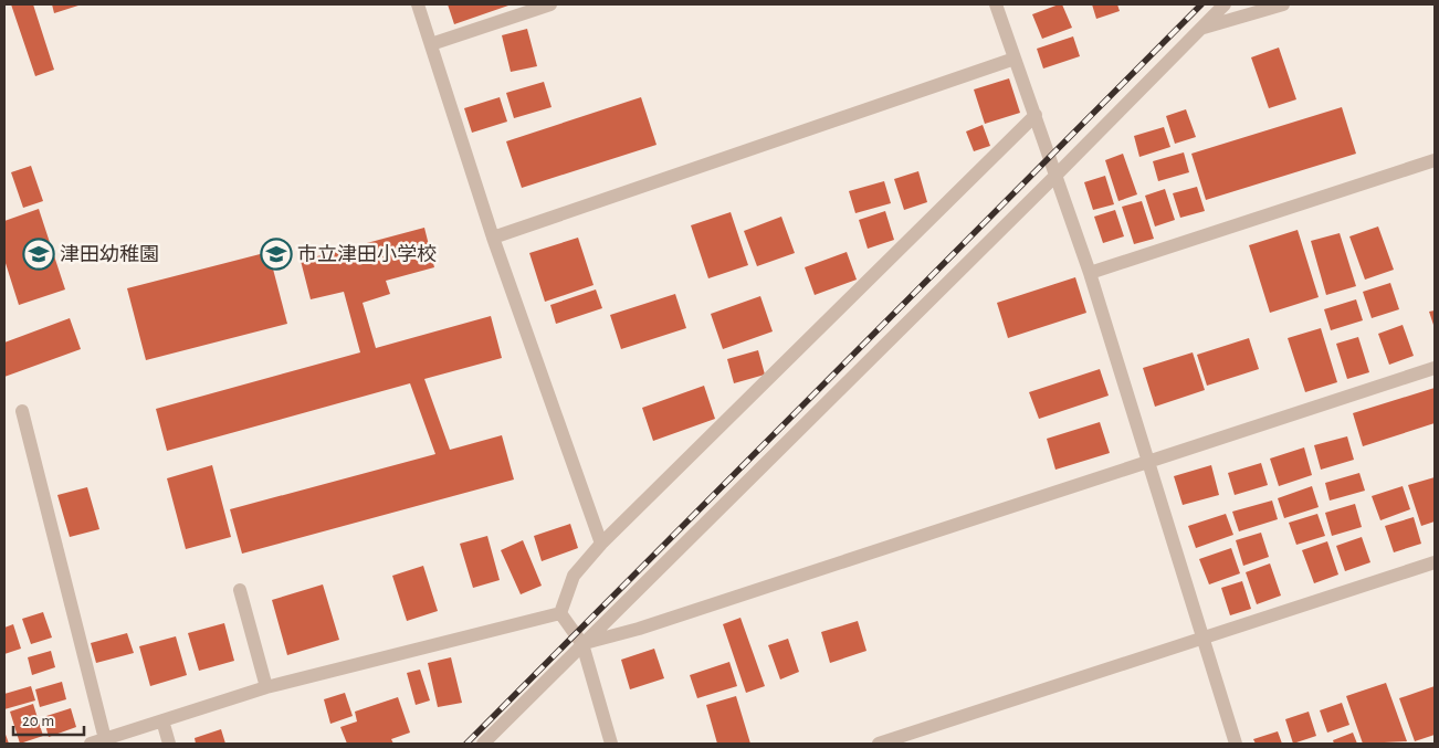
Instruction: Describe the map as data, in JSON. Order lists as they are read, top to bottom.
{
  "places": {
    "school or university": ["津田幼稚園", "市立津田小学校"]
  },
  "scale_bar": "20 m"
}
